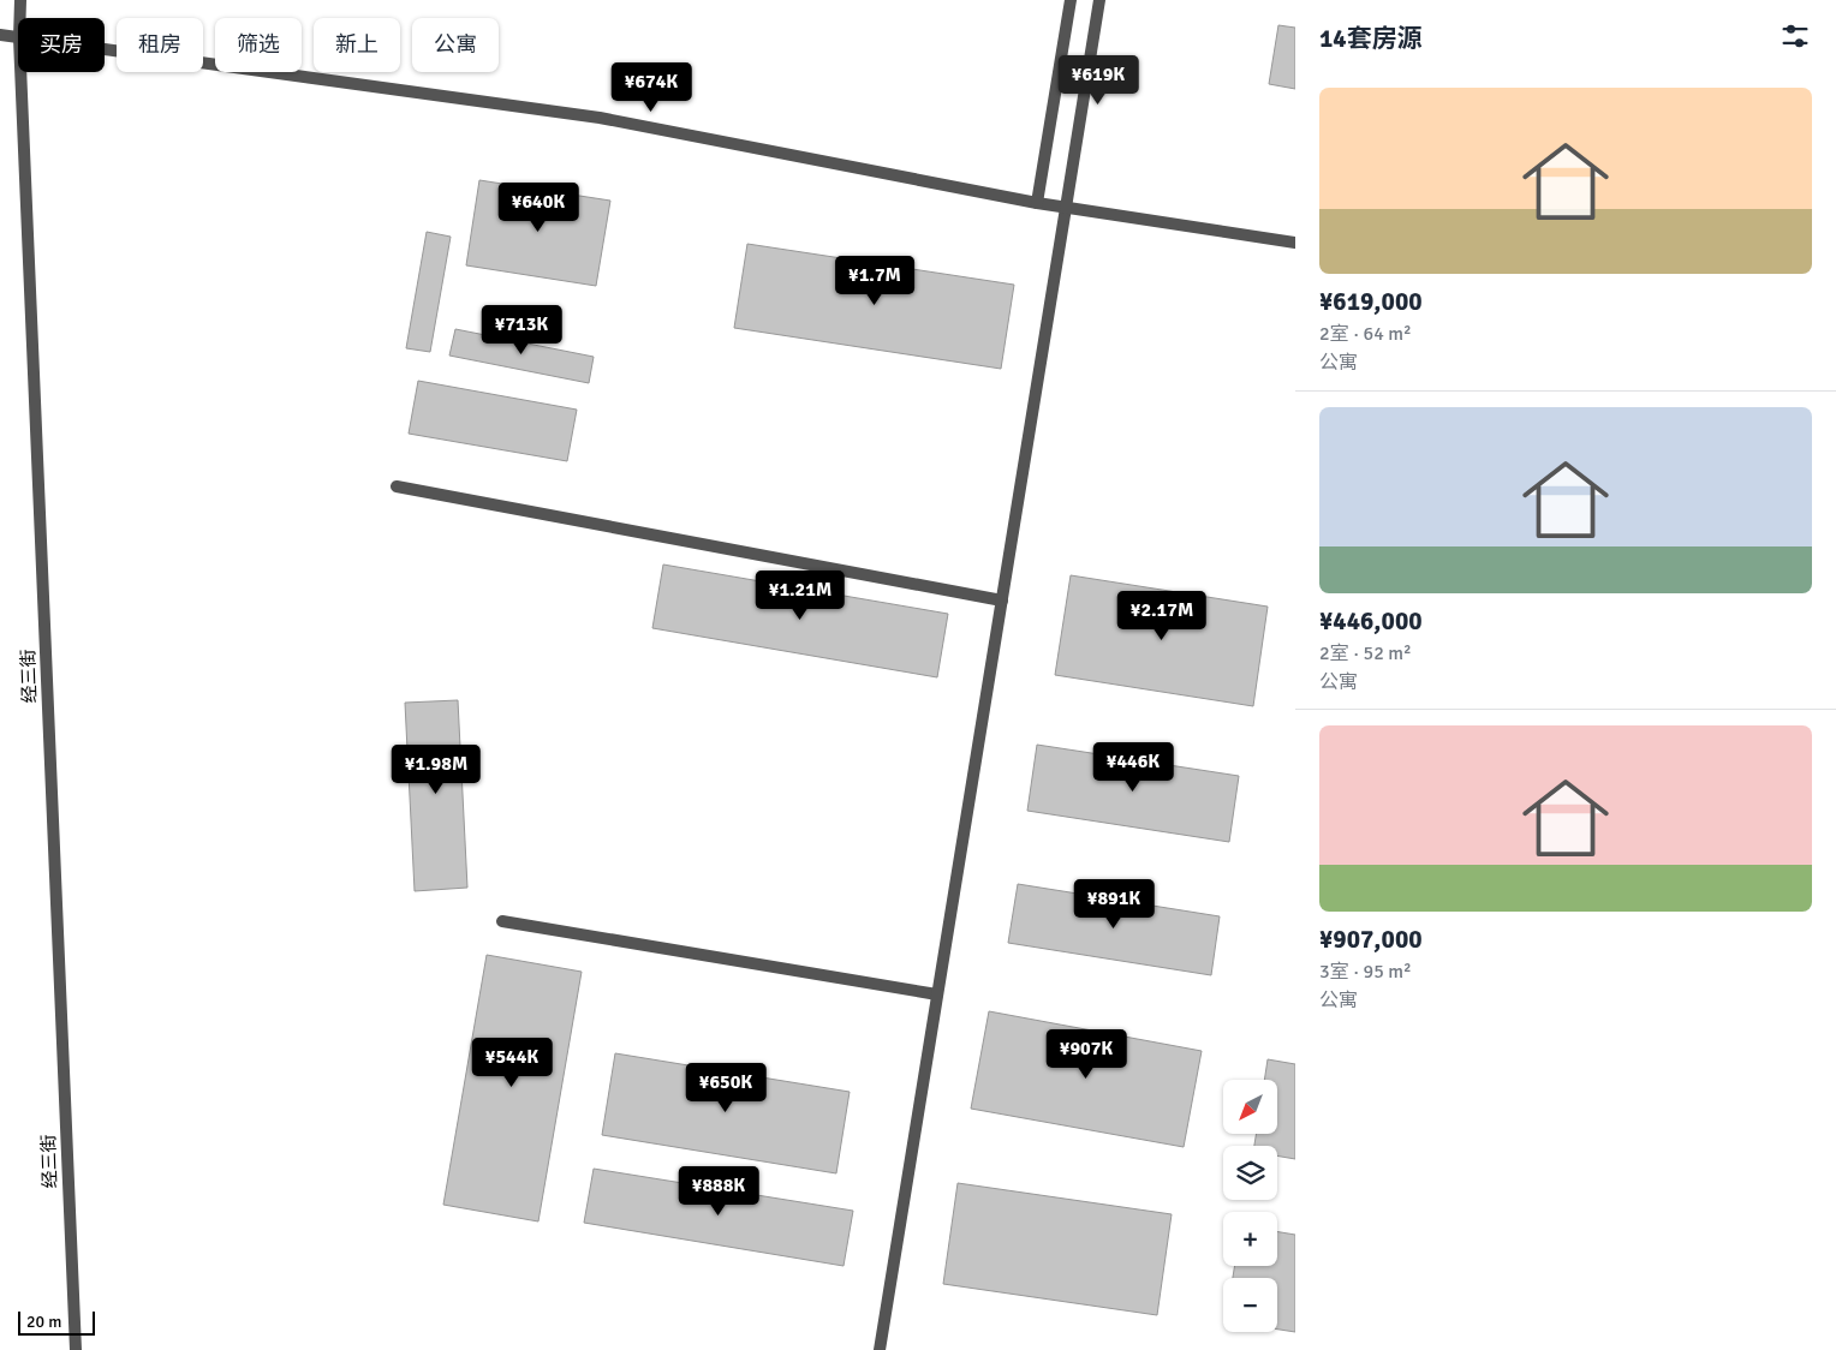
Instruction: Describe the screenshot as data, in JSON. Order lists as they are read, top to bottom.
{
  "streets": {
    "street": ["经三街"]
  },
  "scale_bar": "20 m",
  "north": "bottom left",
  "page": {
    "heading": "14套房源",
    "chip": [
      "买房",
      "租房",
      "筛选",
      "新上",
      "公寓"
    ],
    "price": [
      "¥619K",
      "¥674K",
      "¥640K",
      "¥1.7M",
      "¥713K",
      "¥1.21M",
      "¥2.17M",
      "¥446K",
      "¥1.98M",
      "¥891K",
      "¥907K",
      "¥544K",
      "¥650K",
      "¥888K"
    ],
    "list": [
      {
        "name": "¥619,000",
        "note": "2室 · 64 m² · 公寓"
      },
      {
        "name": "¥446,000",
        "note": "2室 · 52 m² · 公寓"
      },
      {
        "name": "¥907,000",
        "note": "3室 · 95 m² · 公寓"
      }
    ],
    "map_buttons": ["+", "−"],
    "scale": "20 m"
  }
}
